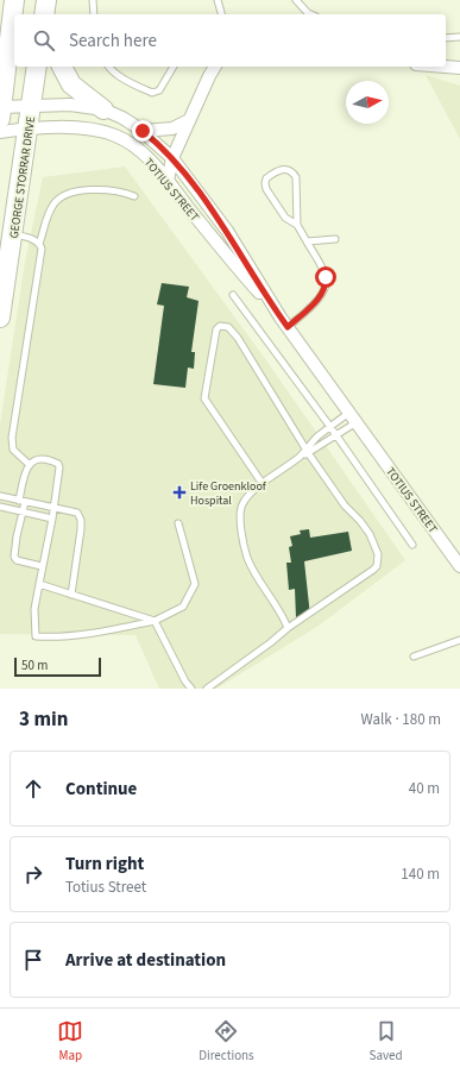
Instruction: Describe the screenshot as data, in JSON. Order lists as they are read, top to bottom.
{
  "streets": {
    "main road": ["GEORGE STORRAR DRIVE"],
    "street": ["TOTIUS STREET"]
  },
  "crossings": [
    ["GEORGE STORRAR DRIVE", "TOTIUS STREET"]
  ],
  "places": {
    "health": ["Life Groenkloof Hospital"]
  },
  "scale_bar": "50 m",
  "north": "right",
  "page": {
    "search": "Search here",
    "scale": "50 m",
    "heading": ["3 min", "Walk · 180 m"],
    "list": [
      ["Continue", "40 m"],
      ["Turn right", "Totius Street", "140 m"],
      "Arrive at destination"
    ],
    "nav": ["Map", "Directions", "Saved"]
  }
}
